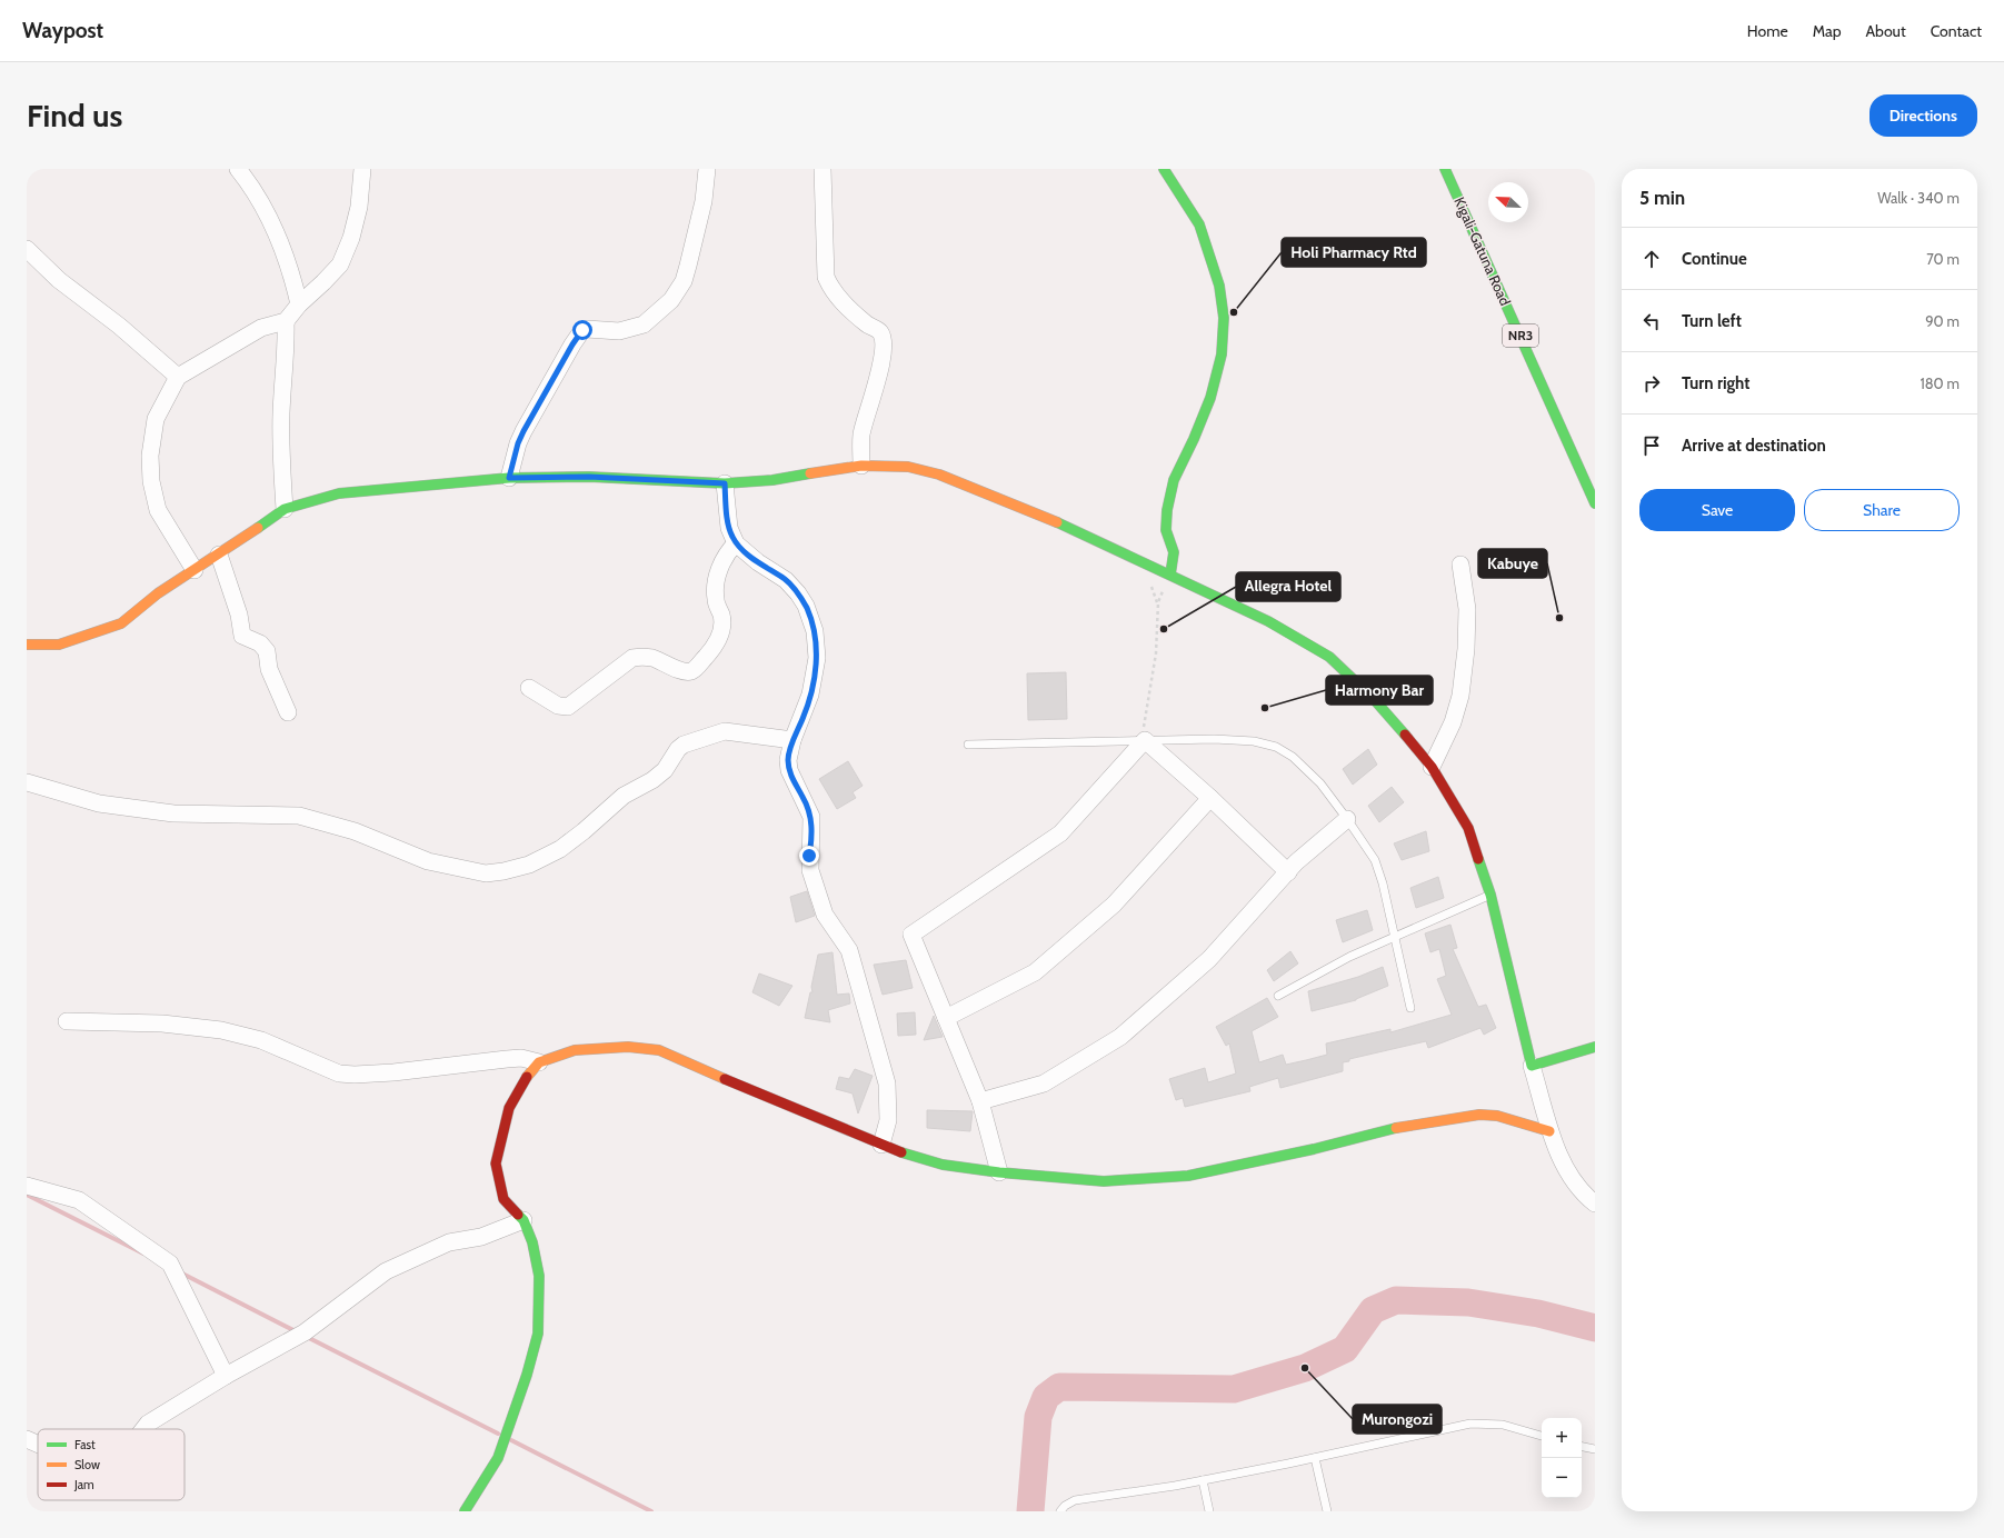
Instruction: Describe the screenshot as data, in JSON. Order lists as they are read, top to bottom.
{
  "streets": {
    "main road": ["Kigali-Gatuna Road", "NR3"]
  },
  "places": [
    "Holi Pharmacy Rtd",
    "Kabuye",
    "Allegra Hotel",
    "Harmony Bar",
    "Murongozi"
  ],
  "legend": ["Fast", "Slow", "Jam"],
  "north": "top left",
  "page": {
    "header": "Waypost",
    "nav": [
      "Home",
      "Map",
      "About",
      "Contact"
    ],
    "buttons": [
      "Directions",
      ["Save", "Share"]
    ],
    "title": "Find us",
    "heading": ["5 min", "Walk · 340 m"],
    "list": [
      ["Continue", "70 m"],
      ["Turn left", "90 m"],
      ["Turn right", "180 m"],
      "Arrive at destination"
    ],
    "map_buttons": ["+", "−"]
  }
}
